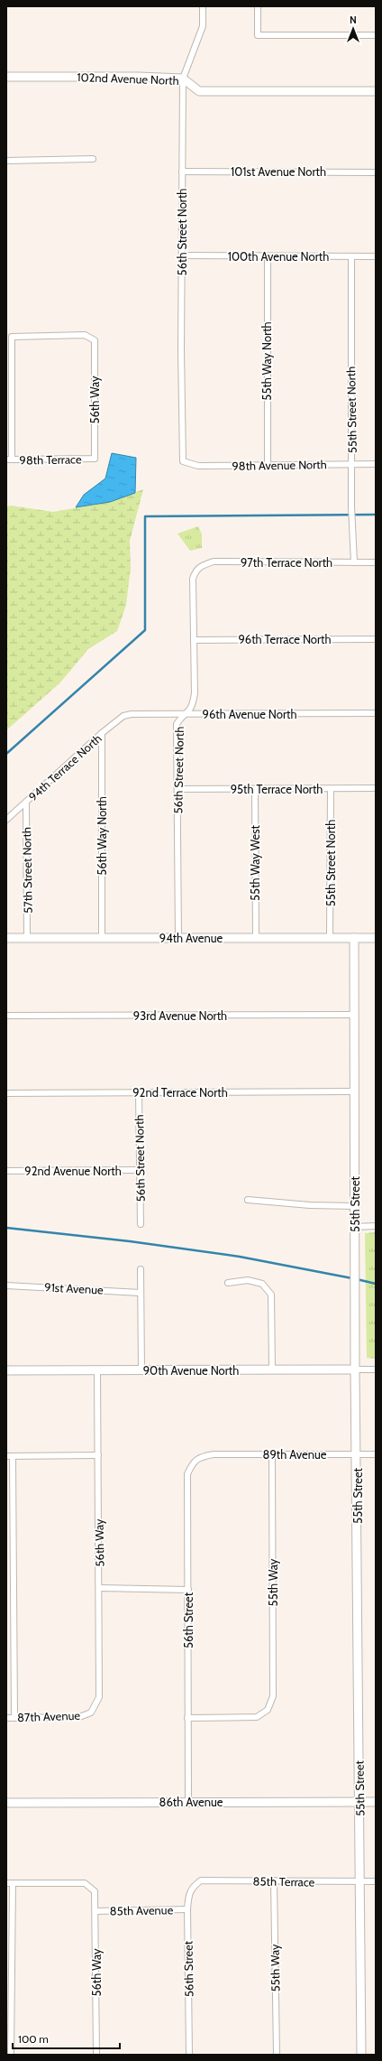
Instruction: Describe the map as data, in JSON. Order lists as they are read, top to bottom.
{
  "streets": {
    "street": [
      "102nd Avenue North",
      "101st Avenue North",
      "56th Street North",
      "100th Avenue North",
      "55th Way North",
      "56th Way",
      "55th Street North",
      "98th Terrace",
      "98th Avenue North",
      "97th Terrace North",
      "96th Terrace North",
      "96th Avenue North",
      "94th Terrace North",
      "95th Terrace North",
      "56th Way North",
      "55th Way West",
      "57th Street North",
      "94th Avenue",
      "93rd Avenue North",
      "92nd Terrace North",
      "92nd Avenue North",
      "55th Street",
      "91st Avenue",
      "90th Avenue North",
      "89th Avenue",
      "55th Way",
      "56th Street",
      "87th Avenue",
      "86th Avenue",
      "85th Terrace",
      "85th Avenue"
    ]
  },
  "crossings": [
    ["102nd Avenue North", "56th Street North"],
    ["101st Avenue North", "56th Street North"],
    ["56th Street North", "100th Avenue North"],
    ["56th Street North", "98th Avenue North"],
    ["56th Street North", "97th Terrace North"],
    ["56th Street North", "96th Terrace North"],
    ["56th Street North", "96th Avenue North"],
    ["56th Street North", "95th Terrace North"],
    ["56th Street North", "94th Avenue"],
    ["56th Street North", "92nd Terrace North"],
    ["56th Street North", "92nd Avenue North"],
    ["100th Avenue North", "55th Way North"],
    ["100th Avenue North", "55th Street North"],
    ["55th Way North", "98th Avenue North"],
    ["56th Way", "98th Terrace"],
    ["56th Way", "90th Avenue North"],
    ["56th Way", "87th Avenue"],
    ["56th Way", "85th Avenue"],
    ["55th Street North", "98th Avenue North"],
    ["55th Street North", "97th Terrace North"],
    ["55th Street North", "95th Terrace North"],
    ["55th Street North", "94th Avenue"],
    ["96th Avenue North", "94th Terrace North"],
    ["94th Terrace North", "56th Way North"],
    ["94th Terrace North", "57th Street North"],
    ["95th Terrace North", "55th Way West"],
    ["56th Way North", "94th Avenue"],
    ["55th Way West", "94th Avenue"],
    ["57th Street North", "94th Avenue"],
    ["94th Avenue", "55th Street"],
    ["93rd Avenue North", "55th Street"],
    ["92nd Terrace North", "55th Street"],
    ["55th Street", "90th Avenue North"],
    ["55th Street", "89th Avenue"],
    ["55th Street", "86th Avenue"],
    ["55th Street", "85th Terrace"],
    ["89th Avenue", "55th Way"],
    ["89th Avenue", "56th Street"],
    ["55th Way", "56th Street"],
    ["55th Way", "85th Terrace"],
    ["56th Street", "86th Avenue"],
    ["56th Street", "85th Terrace"],
    ["56th Street", "85th Avenue"]
  ],
  "scale_bar": "100 m",
  "north": "top"
}
